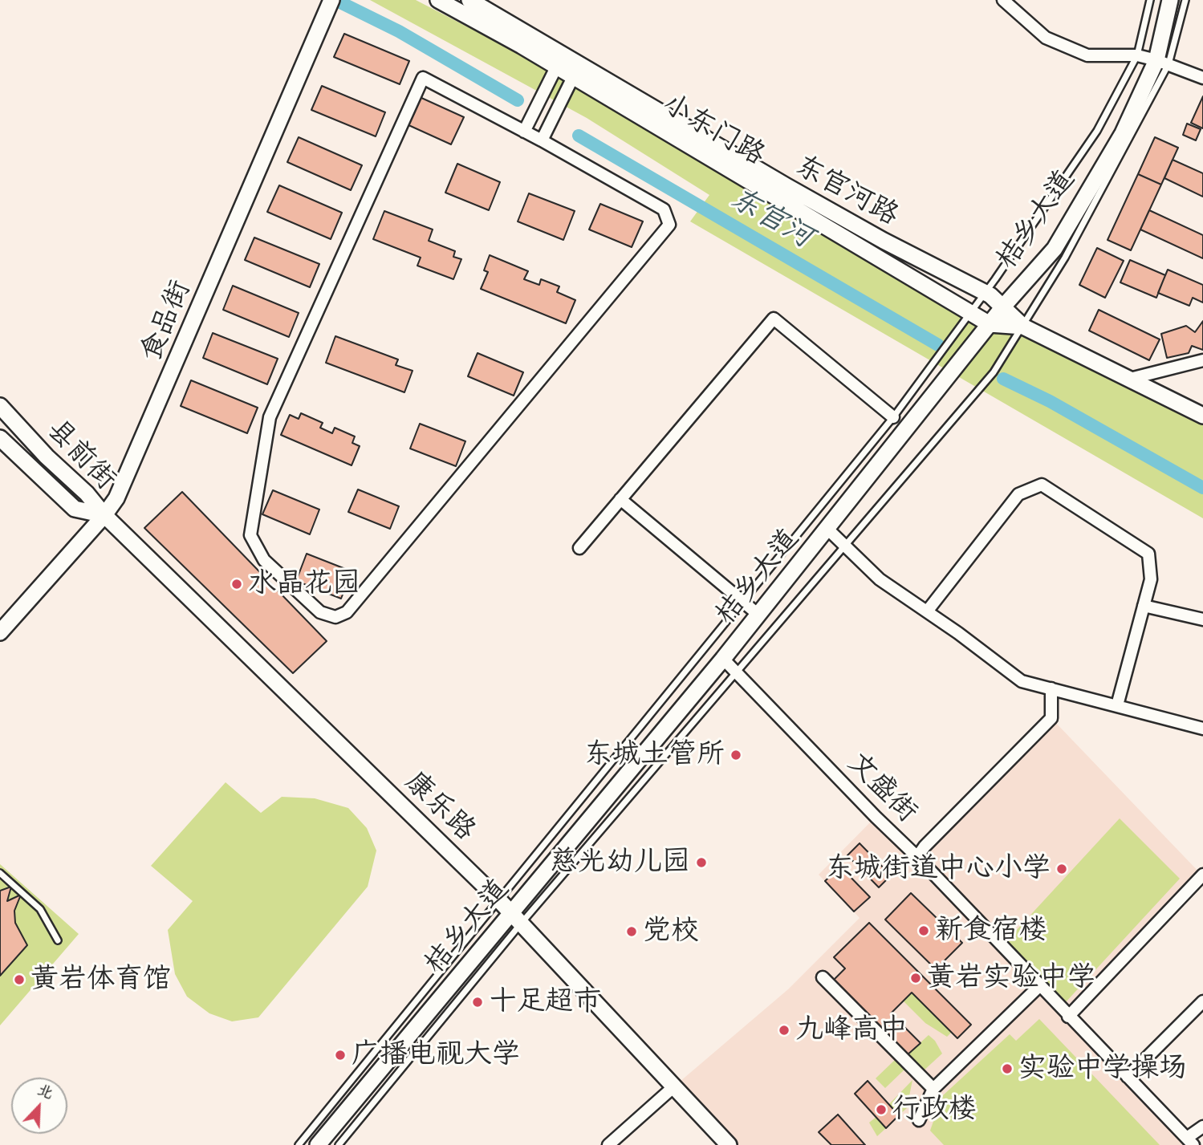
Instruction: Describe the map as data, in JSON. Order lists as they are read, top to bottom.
{
  "streets": {
    "street": [
      "小东门路",
      "东官河路",
      "桔乡大道",
      "食品街",
      "县前街",
      "文盛街",
      "康乐路"
    ]
  },
  "crossings": [
    ["小东门路", "东官河路"],
    ["小东门路", "桔乡大道"],
    ["东官河路", "桔乡大道"],
    ["桔乡大道", "文盛街"],
    ["桔乡大道", "康乐路"],
    ["食品街", "县前街"],
    ["食品街", "康乐路"],
    ["县前街", "康乐路"]
  ],
  "water": ["东官河"],
  "places": [
    "水晶花园",
    "东城土管所",
    "慈光幼儿园",
    "东城街道中心小学",
    "新食宿楼",
    "党校",
    "黄岩实验中学",
    "黄岩体育馆",
    "十足超市",
    "九峰高中",
    "广播电视大学",
    "实验中学操场",
    "行政楼"
  ],
  "north": "top right"
}
